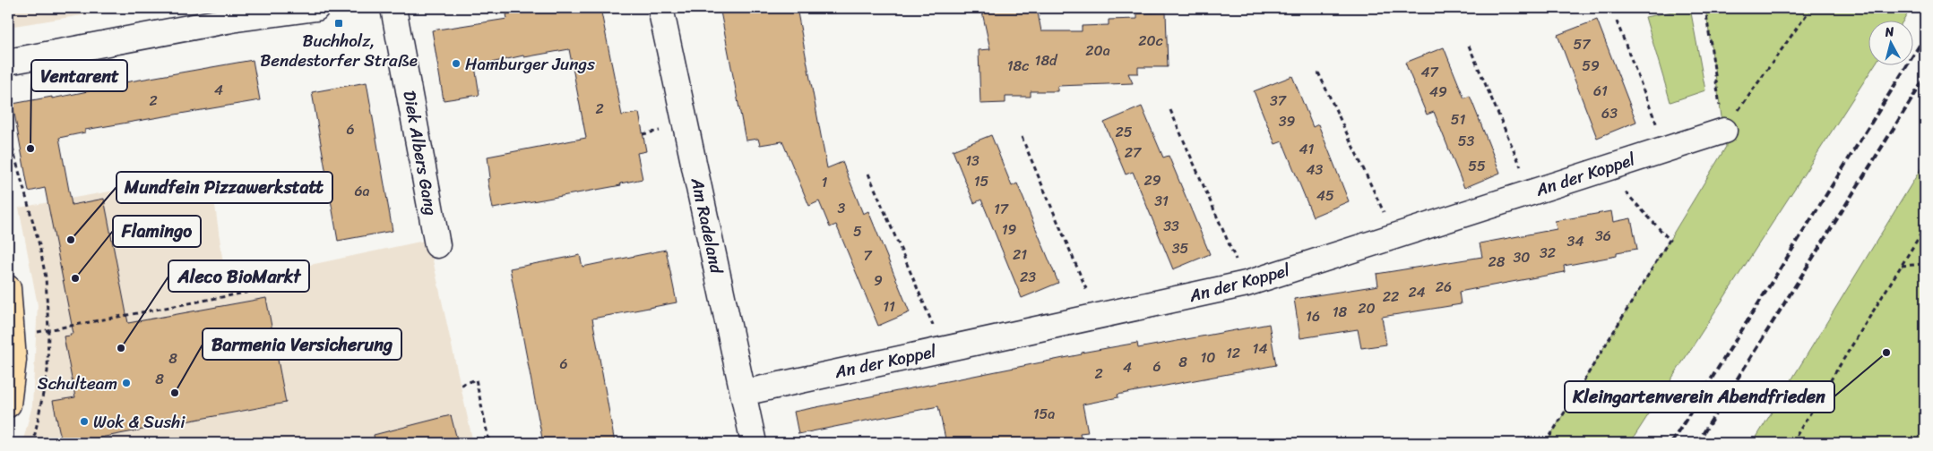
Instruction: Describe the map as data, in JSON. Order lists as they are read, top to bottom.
{
  "streets": {
    "street": ["Diek Albers Gang", "An der Koppel", "Am Radeland"]
  },
  "crossings": [
    ["An der Koppel", "Am Radeland"]
  ],
  "places": {
    "transit": ["Buchholz, Bendestorfer Straße"],
    "other": [
      "Hamburger Jungs",
      "Ventarent",
      "Mundfein Pizzawerkstatt",
      "Flamingo",
      "Aleco BioMarkt",
      "Kleingartenverein Abendfrieden",
      "Schulteam",
      "Barmenia Versicherung",
      "Wok & Sushi"
    ]
  },
  "house_numbers": [
    "20c",
    "57",
    "20a",
    "18d",
    "18c",
    "59",
    "47",
    "4",
    "61",
    "49",
    "2",
    "37",
    "2",
    "63",
    "51",
    "39",
    "6",
    "25",
    "53",
    "41",
    "27",
    "13",
    "55",
    "43",
    "29",
    "15",
    "1",
    "6a",
    "45",
    "31",
    "3",
    "17",
    "33",
    "19",
    "5",
    "36",
    "34",
    "35",
    "32",
    "21",
    "7",
    "30",
    "28",
    "23",
    "9",
    "26",
    "24",
    "22",
    "11",
    "20",
    "18",
    "16",
    "14",
    "12",
    "10",
    "8",
    "8",
    "6",
    "6",
    "4",
    "2",
    "8",
    "15a"
  ],
  "north": "top"
}
